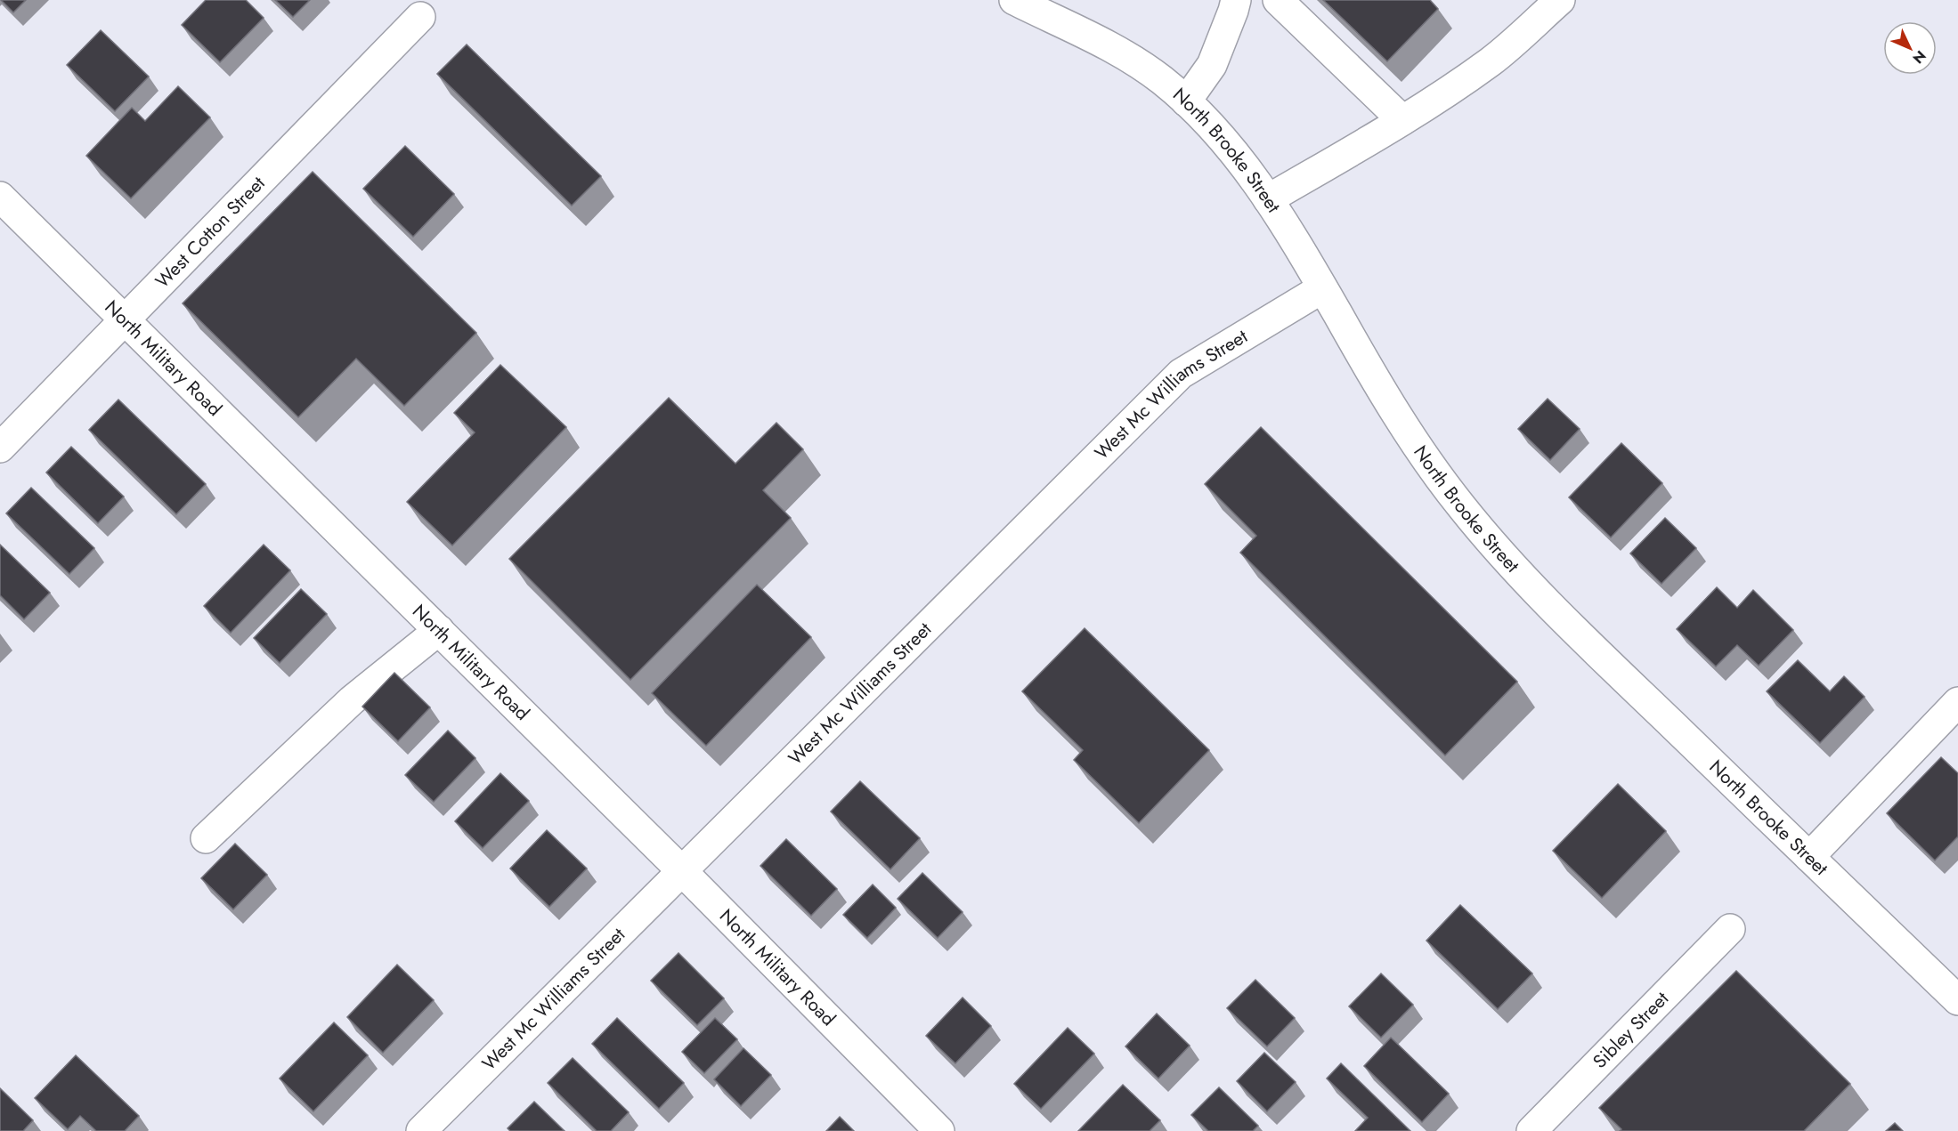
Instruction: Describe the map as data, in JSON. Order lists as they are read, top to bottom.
{
  "streets": {
    "street": [
      "North Brooke Street",
      "West Cotton Street",
      "North Military Road",
      "West Mc Williams Street",
      "Sibley Street"
    ]
  },
  "crossings": [
    ["North Brooke Street", "West Mc Williams Street"],
    ["West Cotton Street", "North Military Road"],
    ["North Military Road", "West Mc Williams Street"]
  ],
  "north": "bottom right"
}
